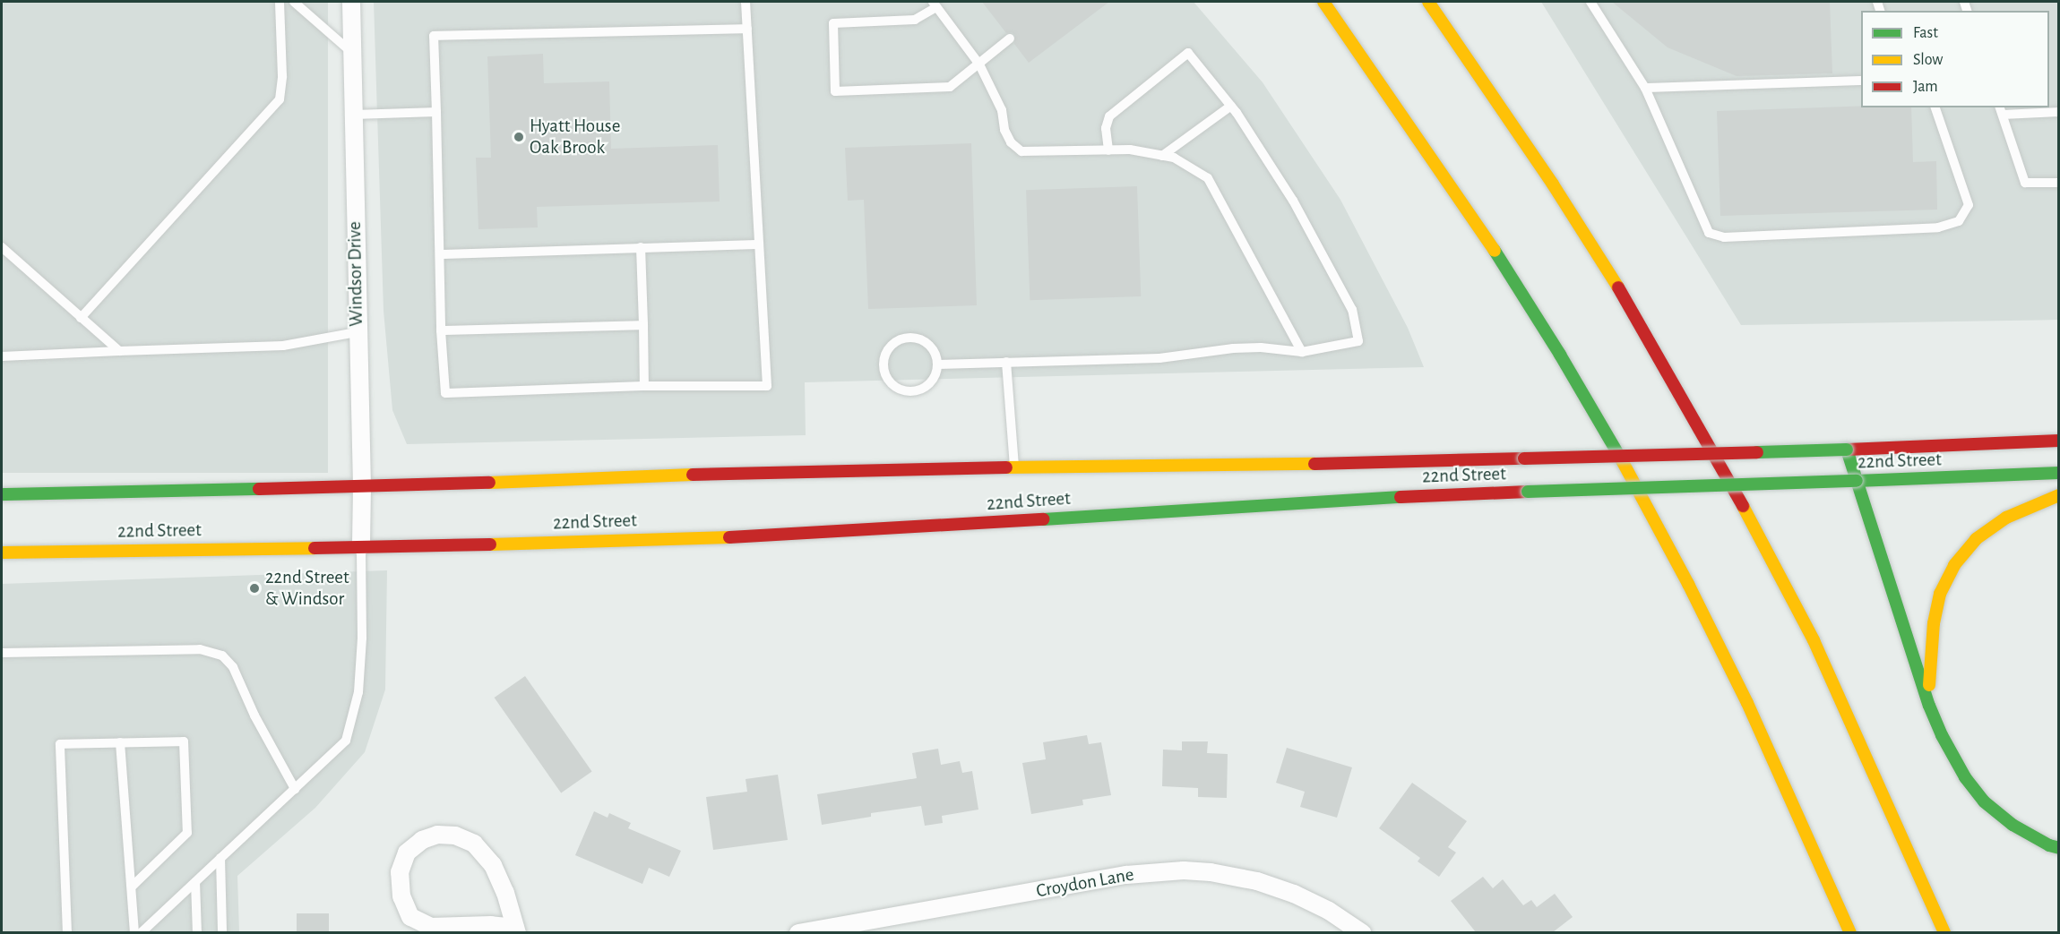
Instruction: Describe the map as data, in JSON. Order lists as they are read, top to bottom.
{
  "streets": {
    "main road": ["22nd Street"],
    "street": ["Windsor Drive", "Croydon Lane"]
  },
  "crossings": [
    ["Windsor Drive", "22nd Street"]
  ],
  "places": ["Hyatt House Oak Brook", "22nd Street & Windsor"],
  "legend": ["Fast", "Slow", "Jam"]
}
